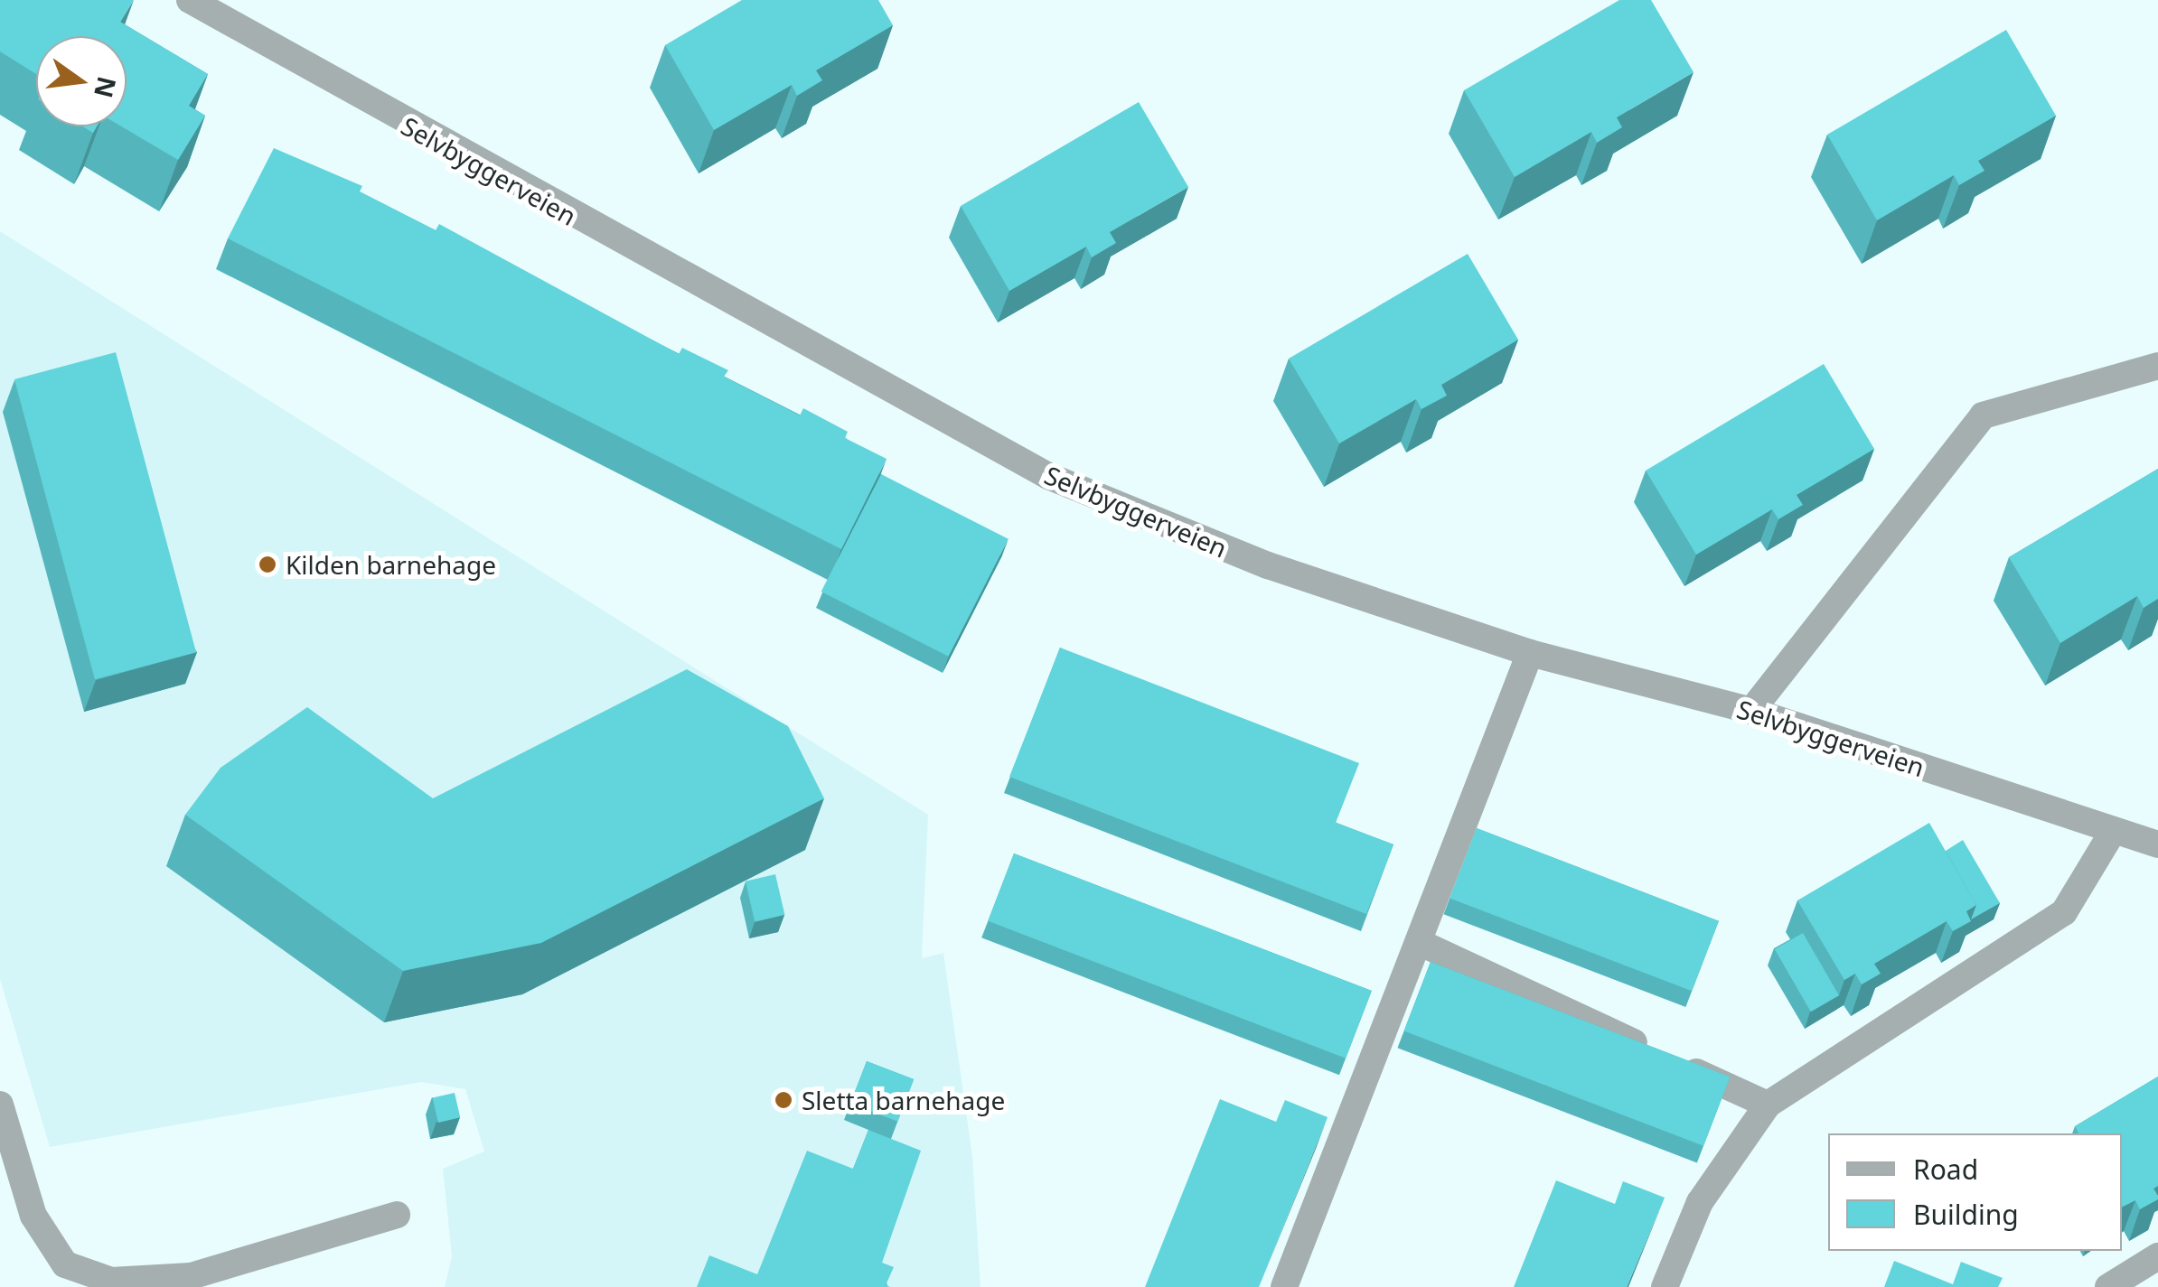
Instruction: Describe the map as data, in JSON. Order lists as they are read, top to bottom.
{
  "streets": {
    "street": ["Selvbyggerveien"]
  },
  "places": ["Kilden barnehage", "Sletta barnehage"],
  "legend": ["Road", "Building"],
  "north": "right"
}
